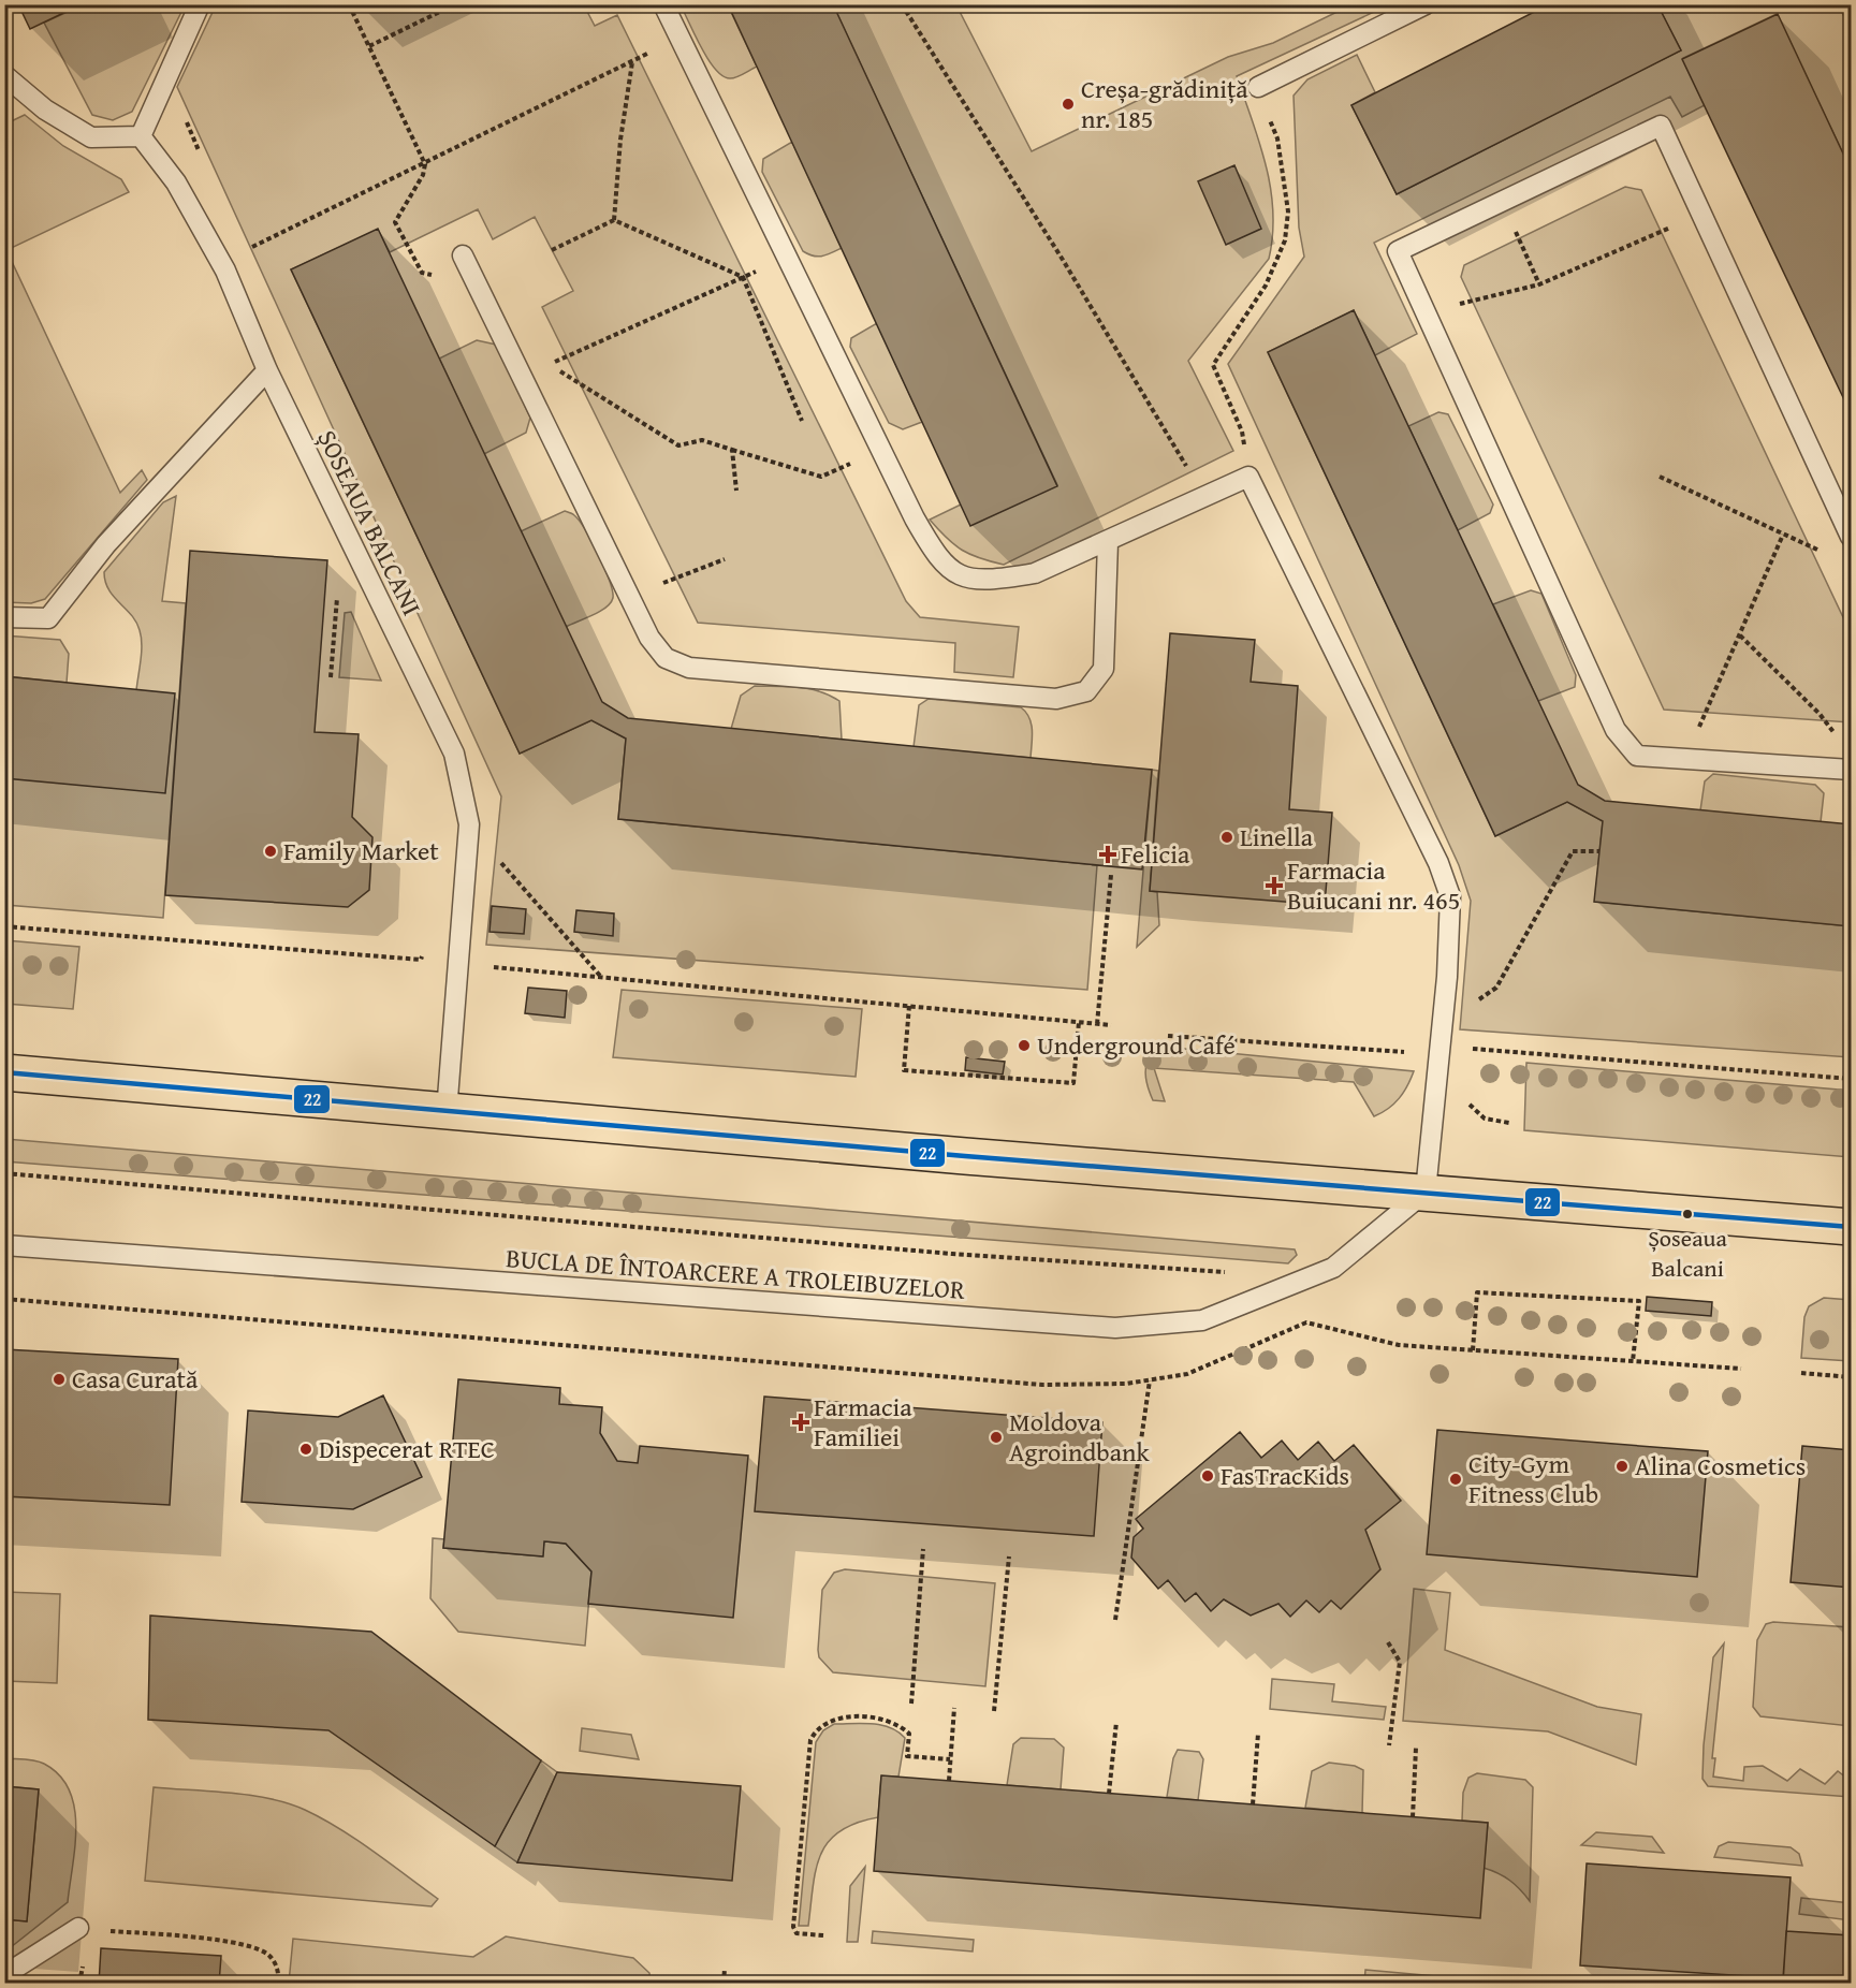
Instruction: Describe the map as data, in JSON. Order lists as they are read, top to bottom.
{
  "streets": {
    "lane": ["ȘOSEAUA BALCANI", "BUCLA DE ÎNTOARCERE A TROLEIBUZELOR"]
  },
  "places": {
    "other": [
      "Creșa-grădiniță nr. 185",
      "Linella",
      "Family Market",
      "Underground Café",
      "Șoseaua Balcani",
      "Casa Curată",
      "Moldova Agroindbank",
      "Dispecerat RTEC",
      "Alina Cosmetics",
      "FasTracKids",
      "City-Gym Fitness Club"
    ],
    "health": ["Felicia", "Farmacia Buiucani nr. 465", "Farmacia Familiei"]
  },
  "lines": ["transit line 22"]
}
